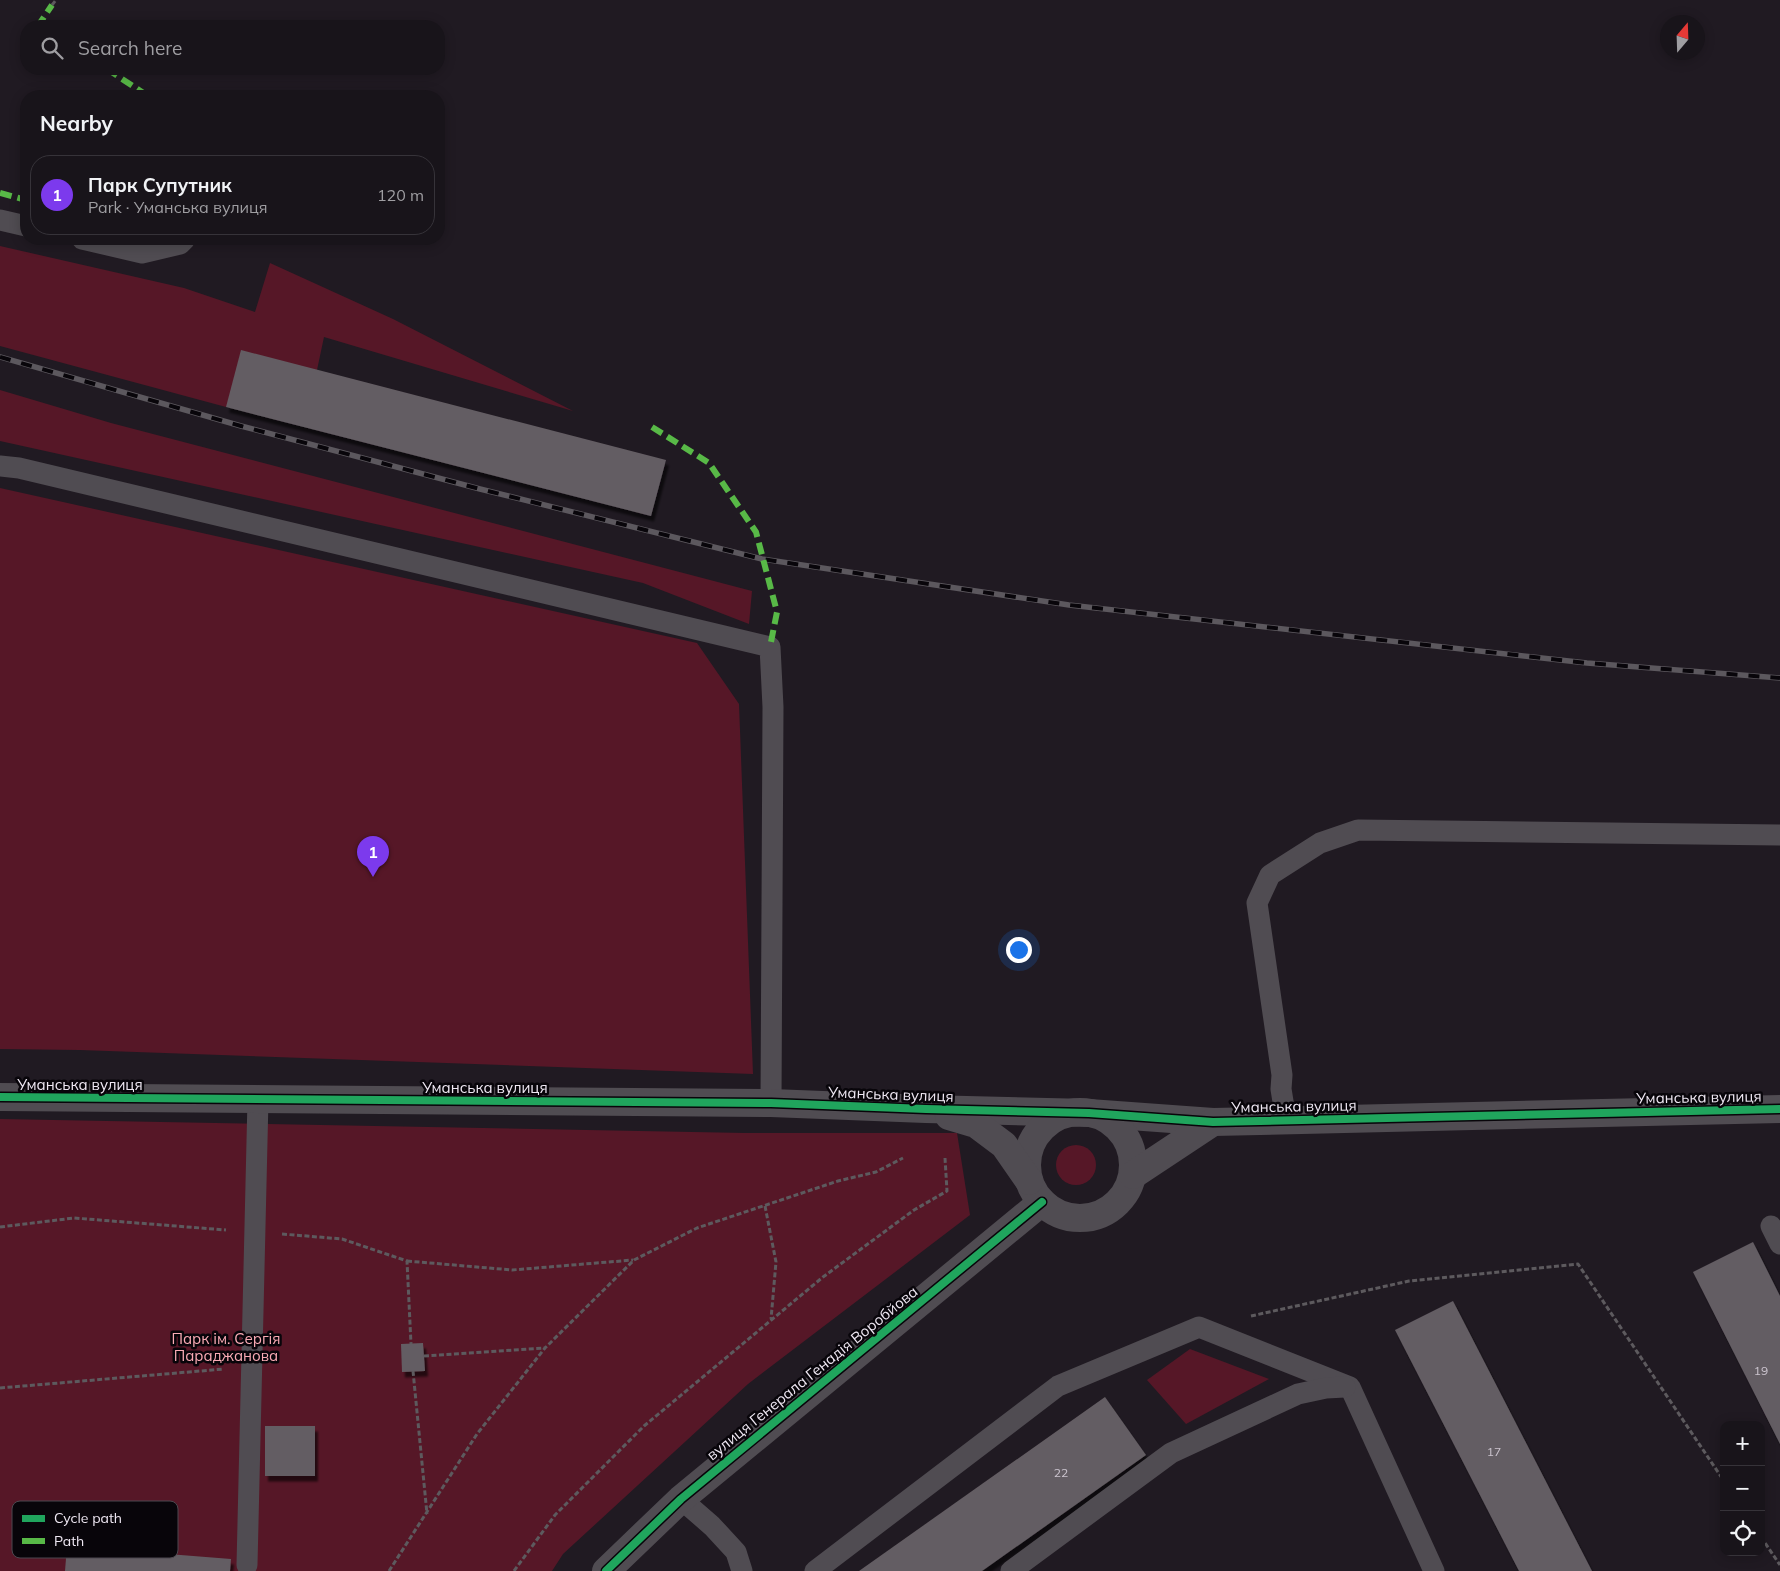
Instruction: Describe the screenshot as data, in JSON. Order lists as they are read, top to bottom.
{
  "streets": {
    "street": ["Уманська вулиця", "вулиця Генерала Генадія Воробйова"]
  },
  "crossings": [
    ["Уманська вулиця", "вулиця Генерала Генадія Воробйова"]
  ],
  "parks": ["Парк ім. Сергія Параджанова"],
  "house_numbers": ["19", "17", "22"],
  "legend": ["Cycle path", "Path"],
  "north": "top",
  "page": {
    "search": "Search here",
    "heading": "Nearby",
    "list": [
      {
        "mark": "1",
        "name": "Парк Супутник",
        "note": "Park · Уманська вулиця",
        "value": "120 m"
      }
    ],
    "pins": "1",
    "map_buttons": ["+", "−"]
  }
}
